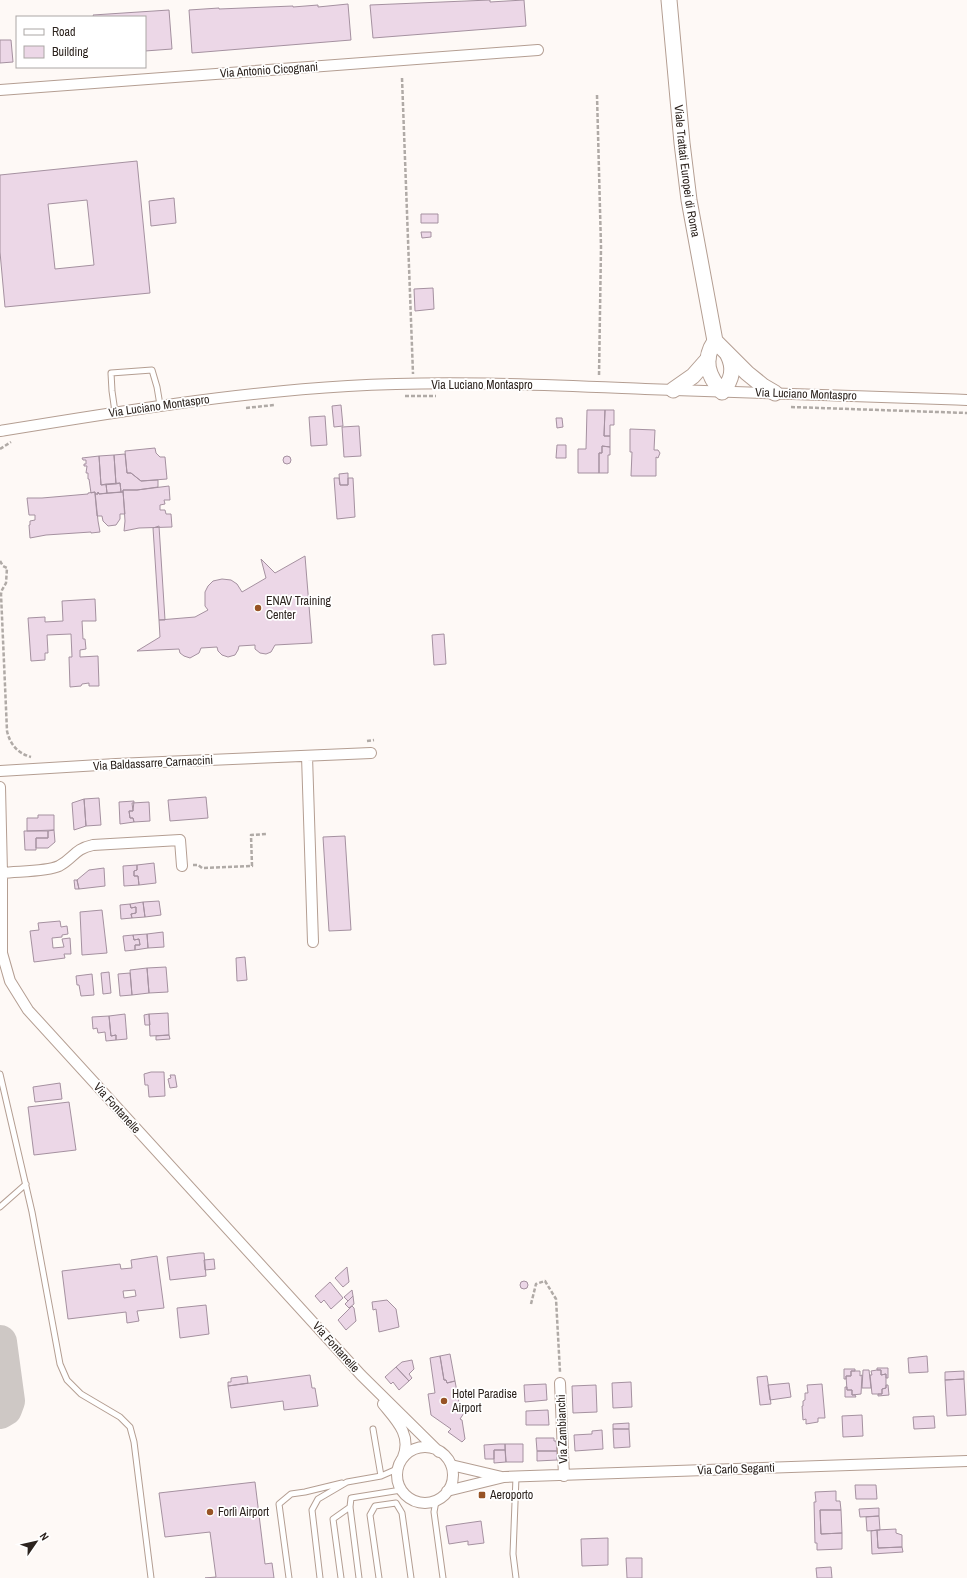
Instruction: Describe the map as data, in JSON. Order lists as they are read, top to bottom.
{
  "streets": {
    "street": [
      "Via Antonio Cicognani",
      "Viale Trattati Europei di Roma",
      "Via Luciano Montaspro",
      "Via Baldassarre Carnaccini",
      "Via Fontanelle",
      "Via Zambianchi",
      "Via Carlo Seganti"
    ]
  },
  "crossings": [
    ["Via Fontanelle", "Via Carlo Seganti"],
    ["Via Zambianchi", "Via Carlo Seganti"]
  ],
  "places": {
    "other": ["ENAV Training Center", "Hotel Paradise Airport", "Forlì Airport"],
    "transit": ["Aeroporto"]
  },
  "legend": ["Road", "Building"],
  "north": "top right"
}
